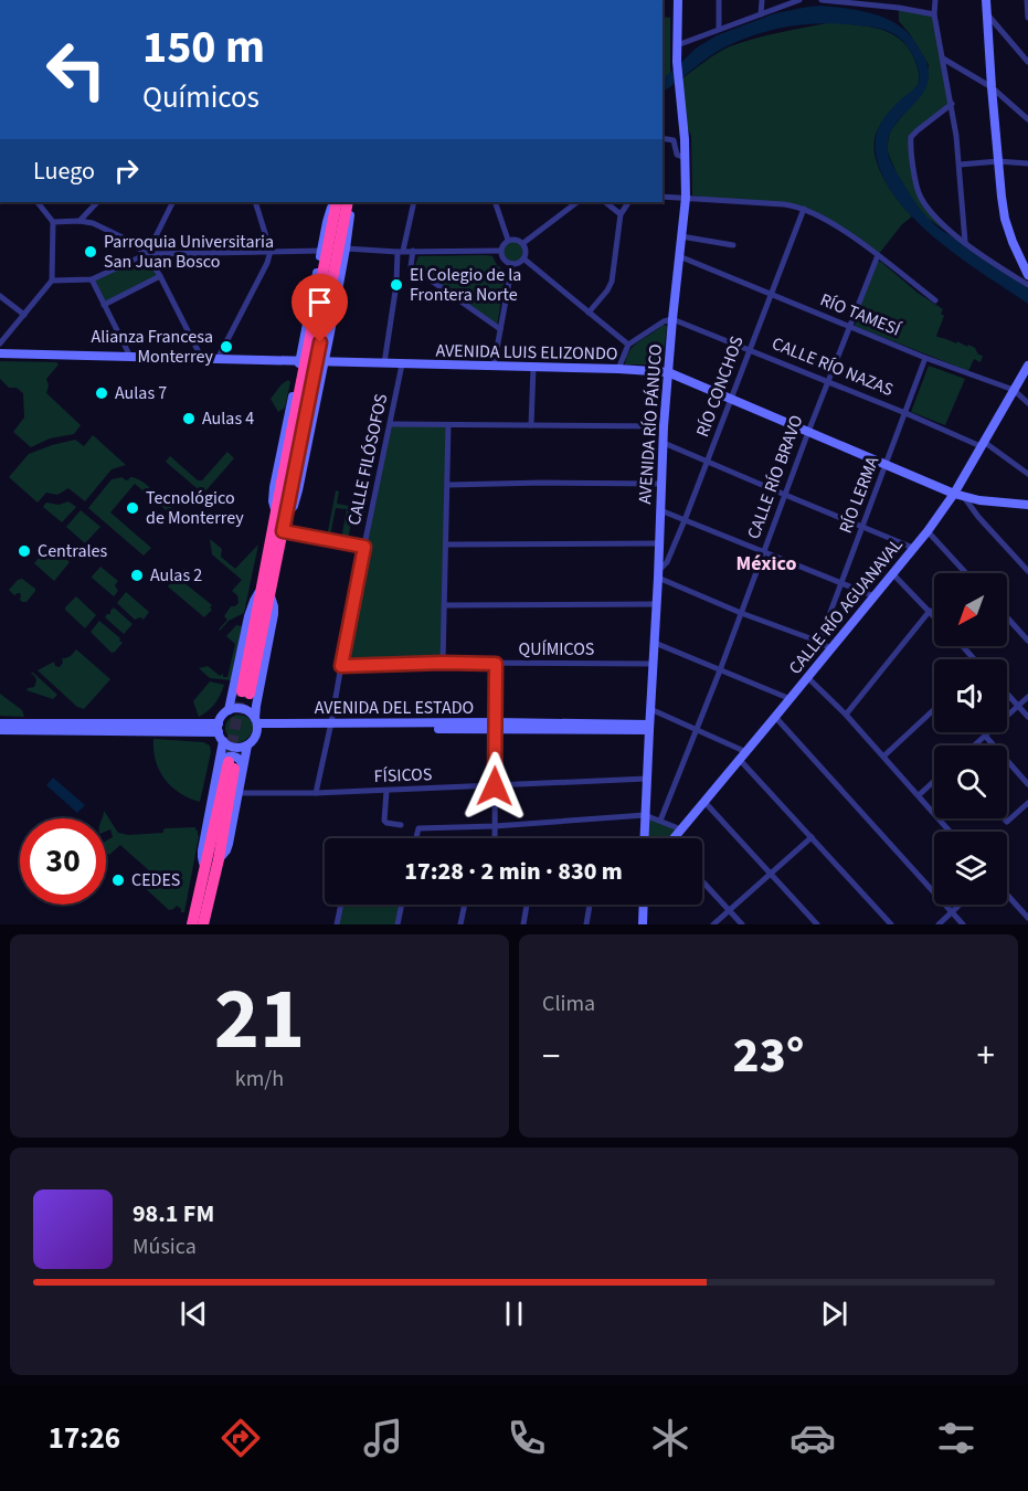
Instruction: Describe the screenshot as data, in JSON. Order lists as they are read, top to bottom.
{
  "streets": {
    "street": [
      "RÍO TAMESÍ",
      "AVENIDA LUIS ELIZONDO",
      "CALLE RÍO NAZAS",
      "RÍO CONCHOS",
      "AVENIDA RÍO PÁNUCO",
      "CALLE FILÓSOFOS",
      "CALLE RÍO BRAVO",
      "RÍO LERMA",
      "CALLE RÍO AGUANAVAL",
      "QUÍMICOS",
      "AVENIDA DEL ESTADO",
      "FÍSICOS"
    ]
  },
  "crossings": [
    ["RÍO TAMESÍ", "RÍO CONCHOS"],
    ["RÍO TAMESÍ", "AVENIDA RÍO PÁNUCO"],
    ["RÍO TAMESÍ", "CALLE RÍO BRAVO"],
    ["RÍO TAMESÍ", "RÍO LERMA"],
    ["RÍO TAMESÍ", "CALLE RÍO AGUANAVAL"],
    ["AVENIDA LUIS ELIZONDO", "RÍO CONCHOS"],
    ["AVENIDA LUIS ELIZONDO", "AVENIDA RÍO PÁNUCO"],
    ["AVENIDA LUIS ELIZONDO", "CALLE FILÓSOFOS"],
    ["AVENIDA LUIS ELIZONDO", "CALLE RÍO BRAVO"],
    ["AVENIDA LUIS ELIZONDO", "RÍO LERMA"],
    ["AVENIDA LUIS ELIZONDO", "CALLE RÍO AGUANAVAL"],
    ["CALLE RÍO NAZAS", "RÍO CONCHOS"],
    ["CALLE RÍO NAZAS", "AVENIDA RÍO PÁNUCO"],
    ["CALLE RÍO NAZAS", "CALLE RÍO BRAVO"],
    ["CALLE RÍO NAZAS", "RÍO LERMA"],
    ["CALLE RÍO NAZAS", "CALLE RÍO AGUANAVAL"],
    ["RÍO CONCHOS", "AVENIDA RÍO PÁNUCO"],
    ["AVENIDA RÍO PÁNUCO", "QUÍMICOS"],
    ["AVENIDA RÍO PÁNUCO", "AVENIDA DEL ESTADO"],
    ["AVENIDA RÍO PÁNUCO", "FÍSICOS"],
    ["CALLE FILÓSOFOS", "QUÍMICOS"],
    ["CALLE FILÓSOFOS", "AVENIDA DEL ESTADO"],
    ["CALLE FILÓSOFOS", "FÍSICOS"]
  ],
  "districts": ["México"],
  "places": [
    "Parroquia Universitaria San Juan Bosco",
    "El Colegio de la Frontera Norte",
    "Alianza Francesa Monterrey",
    "Aulas 7",
    "Aulas 4",
    "Tecnológico de Monterrey",
    "Centrales",
    "Aulas 2",
    "CEDES"
  ],
  "north": "bottom left",
  "page": {
    "turn": ["150 m", "Químicos"],
    "then": "Luego",
    "limit": "30",
    "trip": "17:28 · 2 min · 830 m",
    "tile": [
      ["21", "km/h"],
      "Clima"
    ],
    "heat": ["−", "23°", "+"],
    "song": ["98.1 FM", "Música"],
    "tabs": "17:26"
  }
}
